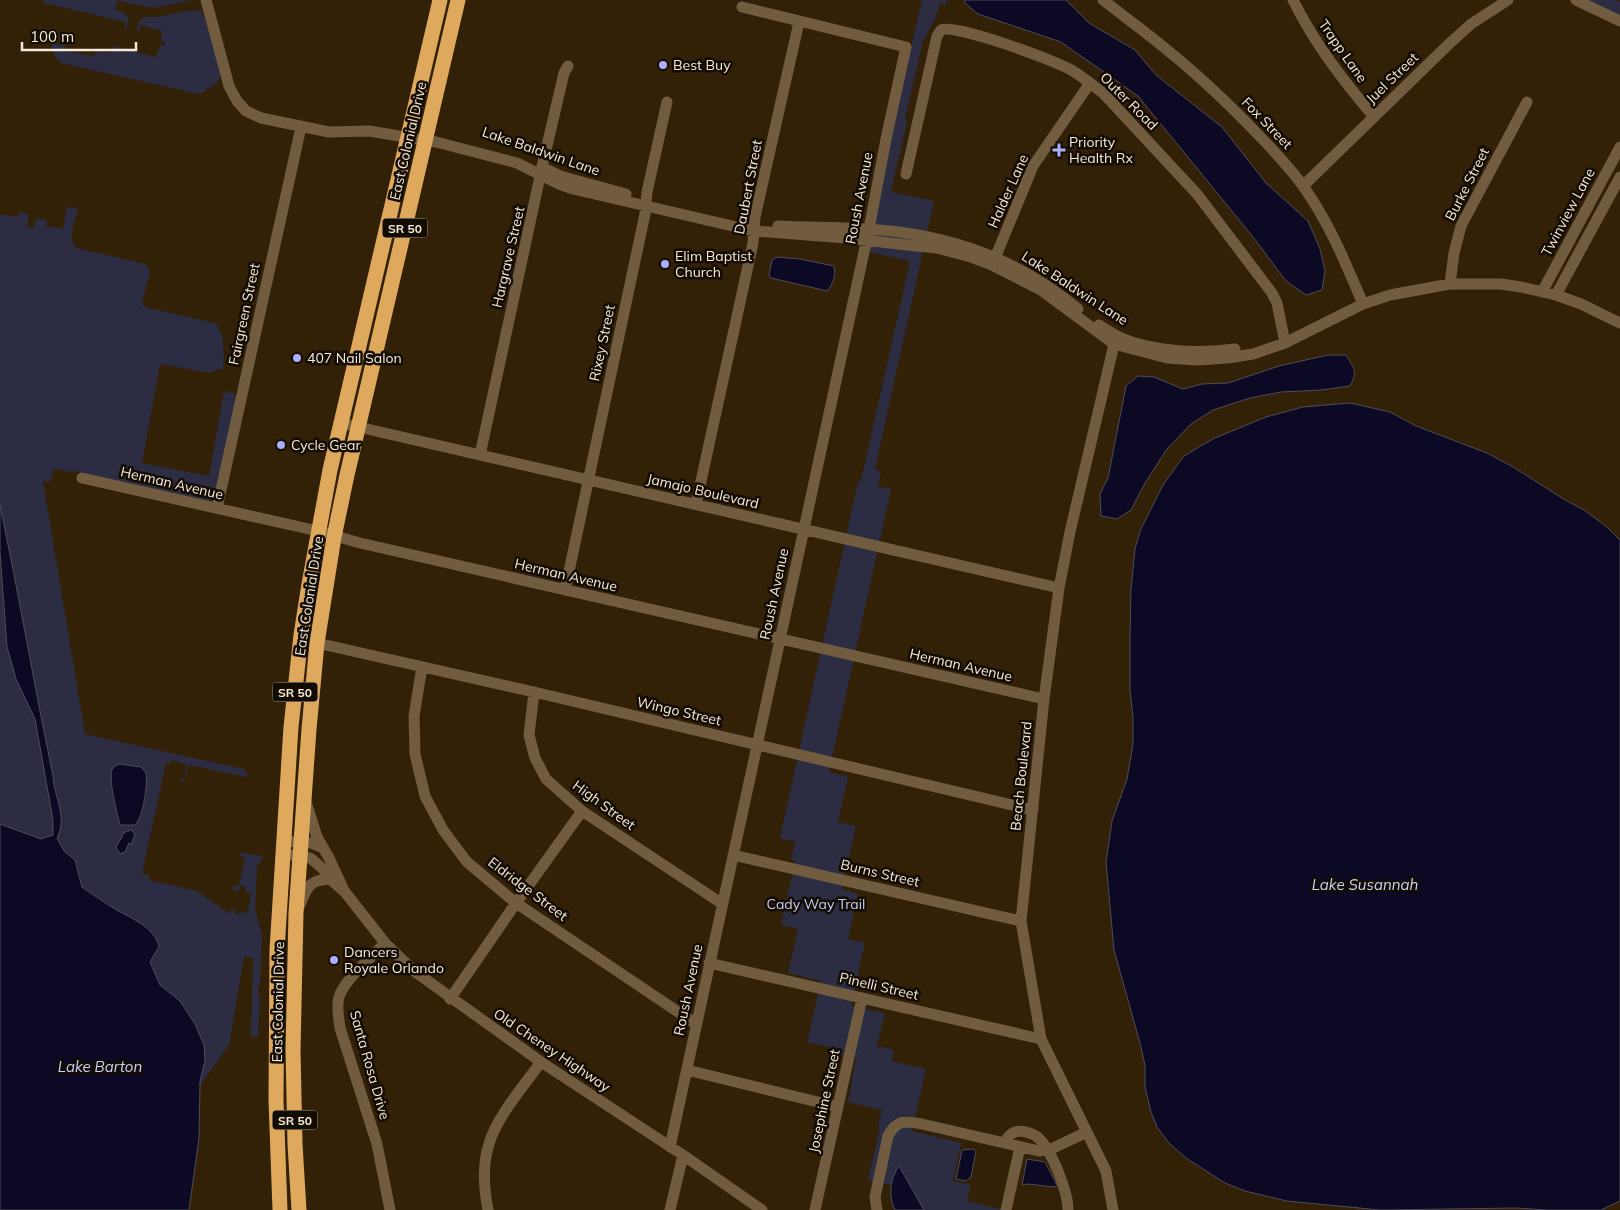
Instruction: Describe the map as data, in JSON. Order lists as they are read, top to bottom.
{
  "streets": {
    "highway": ["East Colonial Drive", "SR 50"],
    "street": [
      "Trapp Lane",
      "Juel Street",
      "Outer Road",
      "Fox Street",
      "Lake Baldwin Lane",
      "Burke Street",
      "Daubert Street",
      "Halder Lane",
      "Roush Avenue",
      "Twinview Lane",
      "Hargrave Street",
      "Fairgreen Street",
      "Rixey Street",
      "Herman Avenue",
      "Jamajo Boulevard",
      "Wingo Street",
      "Beach Boulevard",
      "High Street",
      "Burns Street",
      "Eldridge Street",
      "Pinelli Street",
      "Old Cheney Highway",
      "Santa Rosa Drive",
      "Josephine Street"
    ]
  },
  "crossings": [
    ["Trapp Lane", "Juel Street"],
    ["Juel Street", "Fox Street"],
    ["Outer Road", "Lake Baldwin Lane"],
    ["Outer Road", "Halder Lane"],
    ["Fox Street", "Lake Baldwin Lane"],
    ["East Colonial Drive", "Lake Baldwin Lane"],
    ["East Colonial Drive", "Herman Avenue"],
    ["East Colonial Drive", "Jamajo Boulevard"],
    ["East Colonial Drive", "Wingo Street"],
    ["East Colonial Drive", "Old Cheney Highway"],
    ["Lake Baldwin Lane", "Burke Street"],
    ["Lake Baldwin Lane", "Daubert Street"],
    ["Lake Baldwin Lane", "Halder Lane"],
    ["Lake Baldwin Lane", "Roush Avenue"],
    ["Lake Baldwin Lane", "Twinview Lane"],
    ["Lake Baldwin Lane", "Hargrave Street"],
    ["Lake Baldwin Lane", "Fairgreen Street"],
    ["Lake Baldwin Lane", "Rixey Street"],
    ["Lake Baldwin Lane", "Beach Boulevard"],
    ["Daubert Street", "Roush Avenue"],
    ["Daubert Street", "Jamajo Boulevard"],
    ["Roush Avenue", "Herman Avenue"],
    ["Roush Avenue", "Jamajo Boulevard"],
    ["Roush Avenue", "Wingo Street"],
    ["Roush Avenue", "High Street"],
    ["Roush Avenue", "Burns Street"],
    ["Roush Avenue", "Eldridge Street"],
    ["Roush Avenue", "Pinelli Street"],
    ["Roush Avenue", "Old Cheney Highway"],
    ["Hargrave Street", "Jamajo Boulevard"],
    ["Fairgreen Street", "Herman Avenue"],
    ["Rixey Street", "Herman Avenue"],
    ["Rixey Street", "Jamajo Boulevard"],
    ["Herman Avenue", "Beach Boulevard"],
    ["Jamajo Boulevard", "Beach Boulevard"],
    ["Wingo Street", "Beach Boulevard"],
    ["Wingo Street", "High Street"],
    ["Wingo Street", "Eldridge Street"],
    ["Beach Boulevard", "Burns Street"],
    ["Beach Boulevard", "Pinelli Street"],
    ["Pinelli Street", "Josephine Street"],
    ["Old Cheney Highway", "Santa Rosa Drive"]
  ],
  "water": ["Lake Susannah", "Lake Barton"],
  "parks": ["Cady Way Trail"],
  "places": {
    "other": [
      "Best Buy",
      "Elim Baptist Church",
      "407 Nail Salon",
      "Cycle Gear",
      "Dancers Royale Orlando"
    ],
    "health": ["Priority Health Rx"]
  },
  "scale_bar": "100 m"
}
